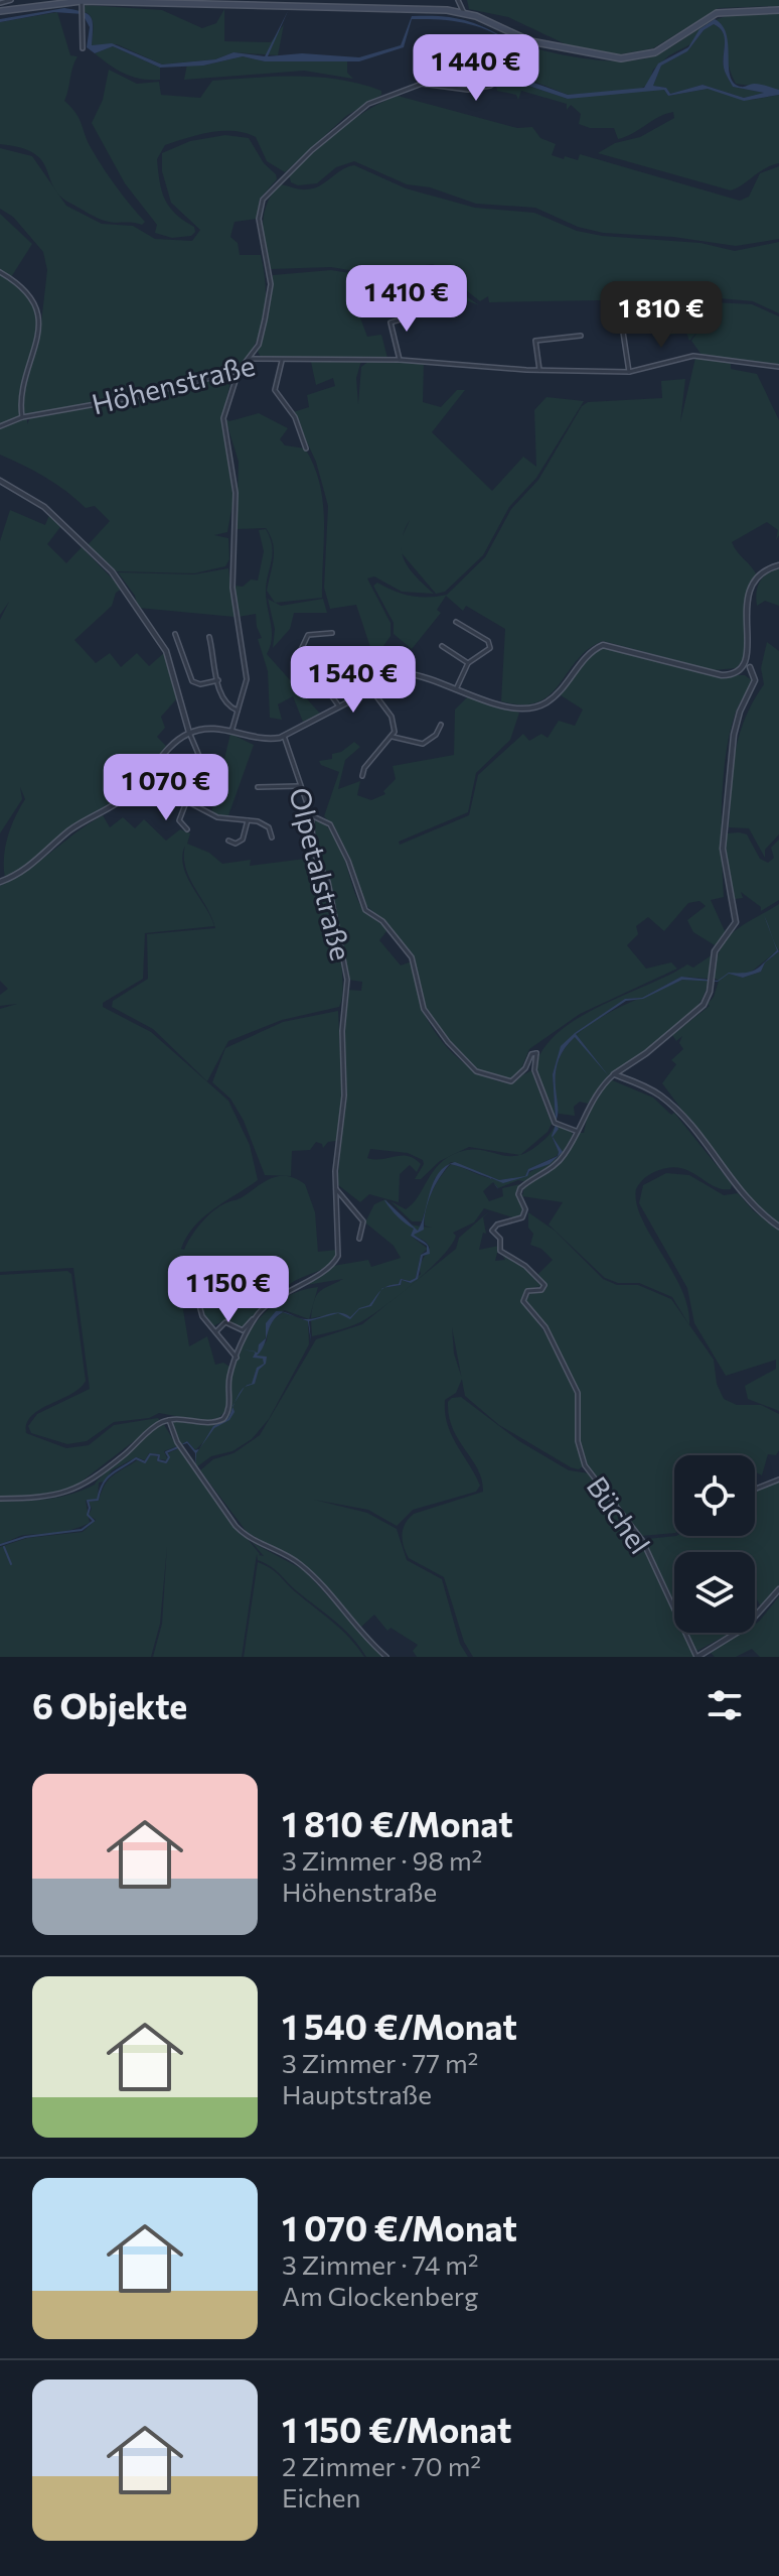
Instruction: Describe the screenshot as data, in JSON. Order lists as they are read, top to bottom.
{
  "streets": {
    "street": ["Höhenstraße", "Olpetalstraße", "Büchel"]
  },
  "page": {
    "price": [
      "1 440 €",
      "1 410 €",
      "1 810 €",
      "1 540 €",
      "1 070 €",
      "1 150 €"
    ],
    "heading": "6 Objekte",
    "list": [
      {
        "name": "1 810 €/Monat",
        "note": "3 Zimmer · 98 m² · Höhenstraße"
      },
      {
        "name": "1 540 €/Monat",
        "note": "3 Zimmer · 77 m² · Hauptstraße"
      },
      {
        "name": "1 070 €/Monat",
        "note": "3 Zimmer · 74 m² · Am Glockenberg"
      },
      {
        "name": "1 150 €/Monat",
        "note": "2 Zimmer · 70 m² · Eichen"
      }
    ]
  }
}
